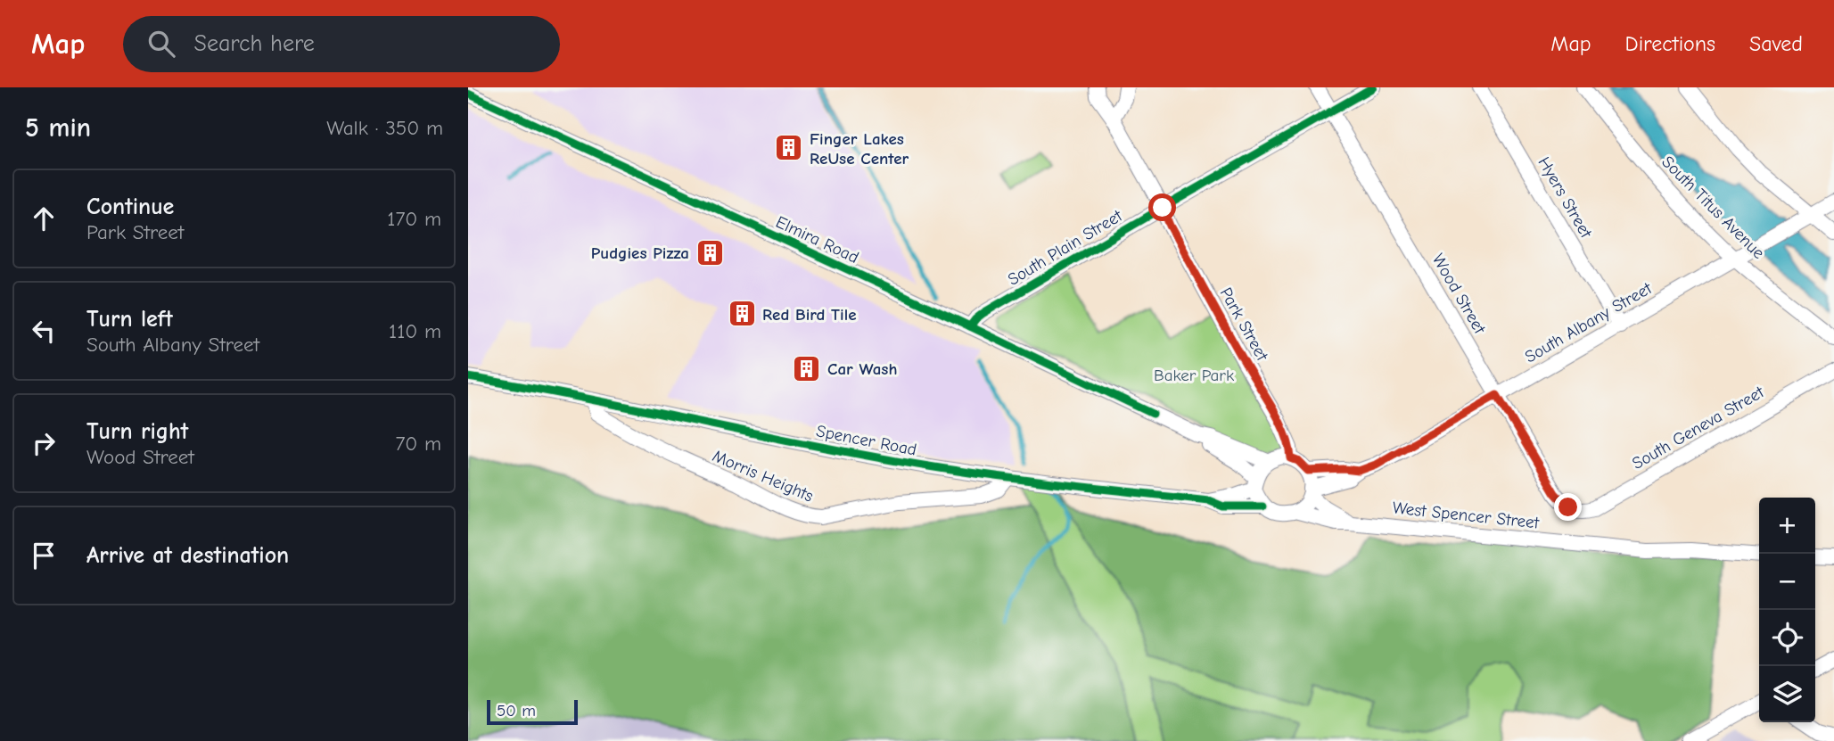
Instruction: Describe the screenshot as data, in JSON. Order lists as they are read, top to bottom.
{
  "streets": {
    "street": [
      "Hyers Street",
      "South Titus Avenue",
      "Elmira Road",
      "South Plain Street",
      "Wood Street",
      "South Albany Street",
      "Park Street",
      "South Geneva Street",
      "Spencer Road",
      "Morris Heights",
      "West Spencer Street"
    ]
  },
  "crossings": [
    ["Hyers Street", "South Albany Street"],
    ["South Titus Avenue", "South Albany Street"],
    ["Elmira Road", "South Plain Street"],
    ["Elmira Road", "South Albany Street"],
    ["Elmira Road", "Park Street"],
    ["Elmira Road", "Spencer Road"],
    ["Elmira Road", "West Spencer Street"],
    ["South Plain Street", "Wood Street"],
    ["South Plain Street", "Park Street"],
    ["Wood Street", "South Albany Street"],
    ["Wood Street", "South Geneva Street"],
    ["South Albany Street", "Park Street"],
    ["South Albany Street", "Spencer Road"],
    ["South Albany Street", "West Spencer Street"],
    ["Park Street", "Spencer Road"],
    ["Park Street", "West Spencer Street"],
    ["Spencer Road", "Morris Heights"],
    ["Spencer Road", "West Spencer Street"]
  ],
  "parks": ["Baker Park"],
  "places": {
    "building": [
      "Finger Lakes ReUse Center",
      "Pudgies Pizza",
      "Red Bird Tile",
      "Car Wash"
    ]
  },
  "scale_bar": "50 m",
  "page": {
    "header": "Map",
    "search": "Search here",
    "nav": ["Map", "Directions", "Saved"],
    "heading": ["5 min", "Walk · 350 m"],
    "list": [
      ["Continue", "Park Street", "170 m"],
      ["Turn left", "South Albany Street", "110 m"],
      ["Turn right", "Wood Street", "70 m"],
      "Arrive at destination"
    ],
    "map_buttons": ["+", "−"],
    "scale": "50 m"
  }
}
